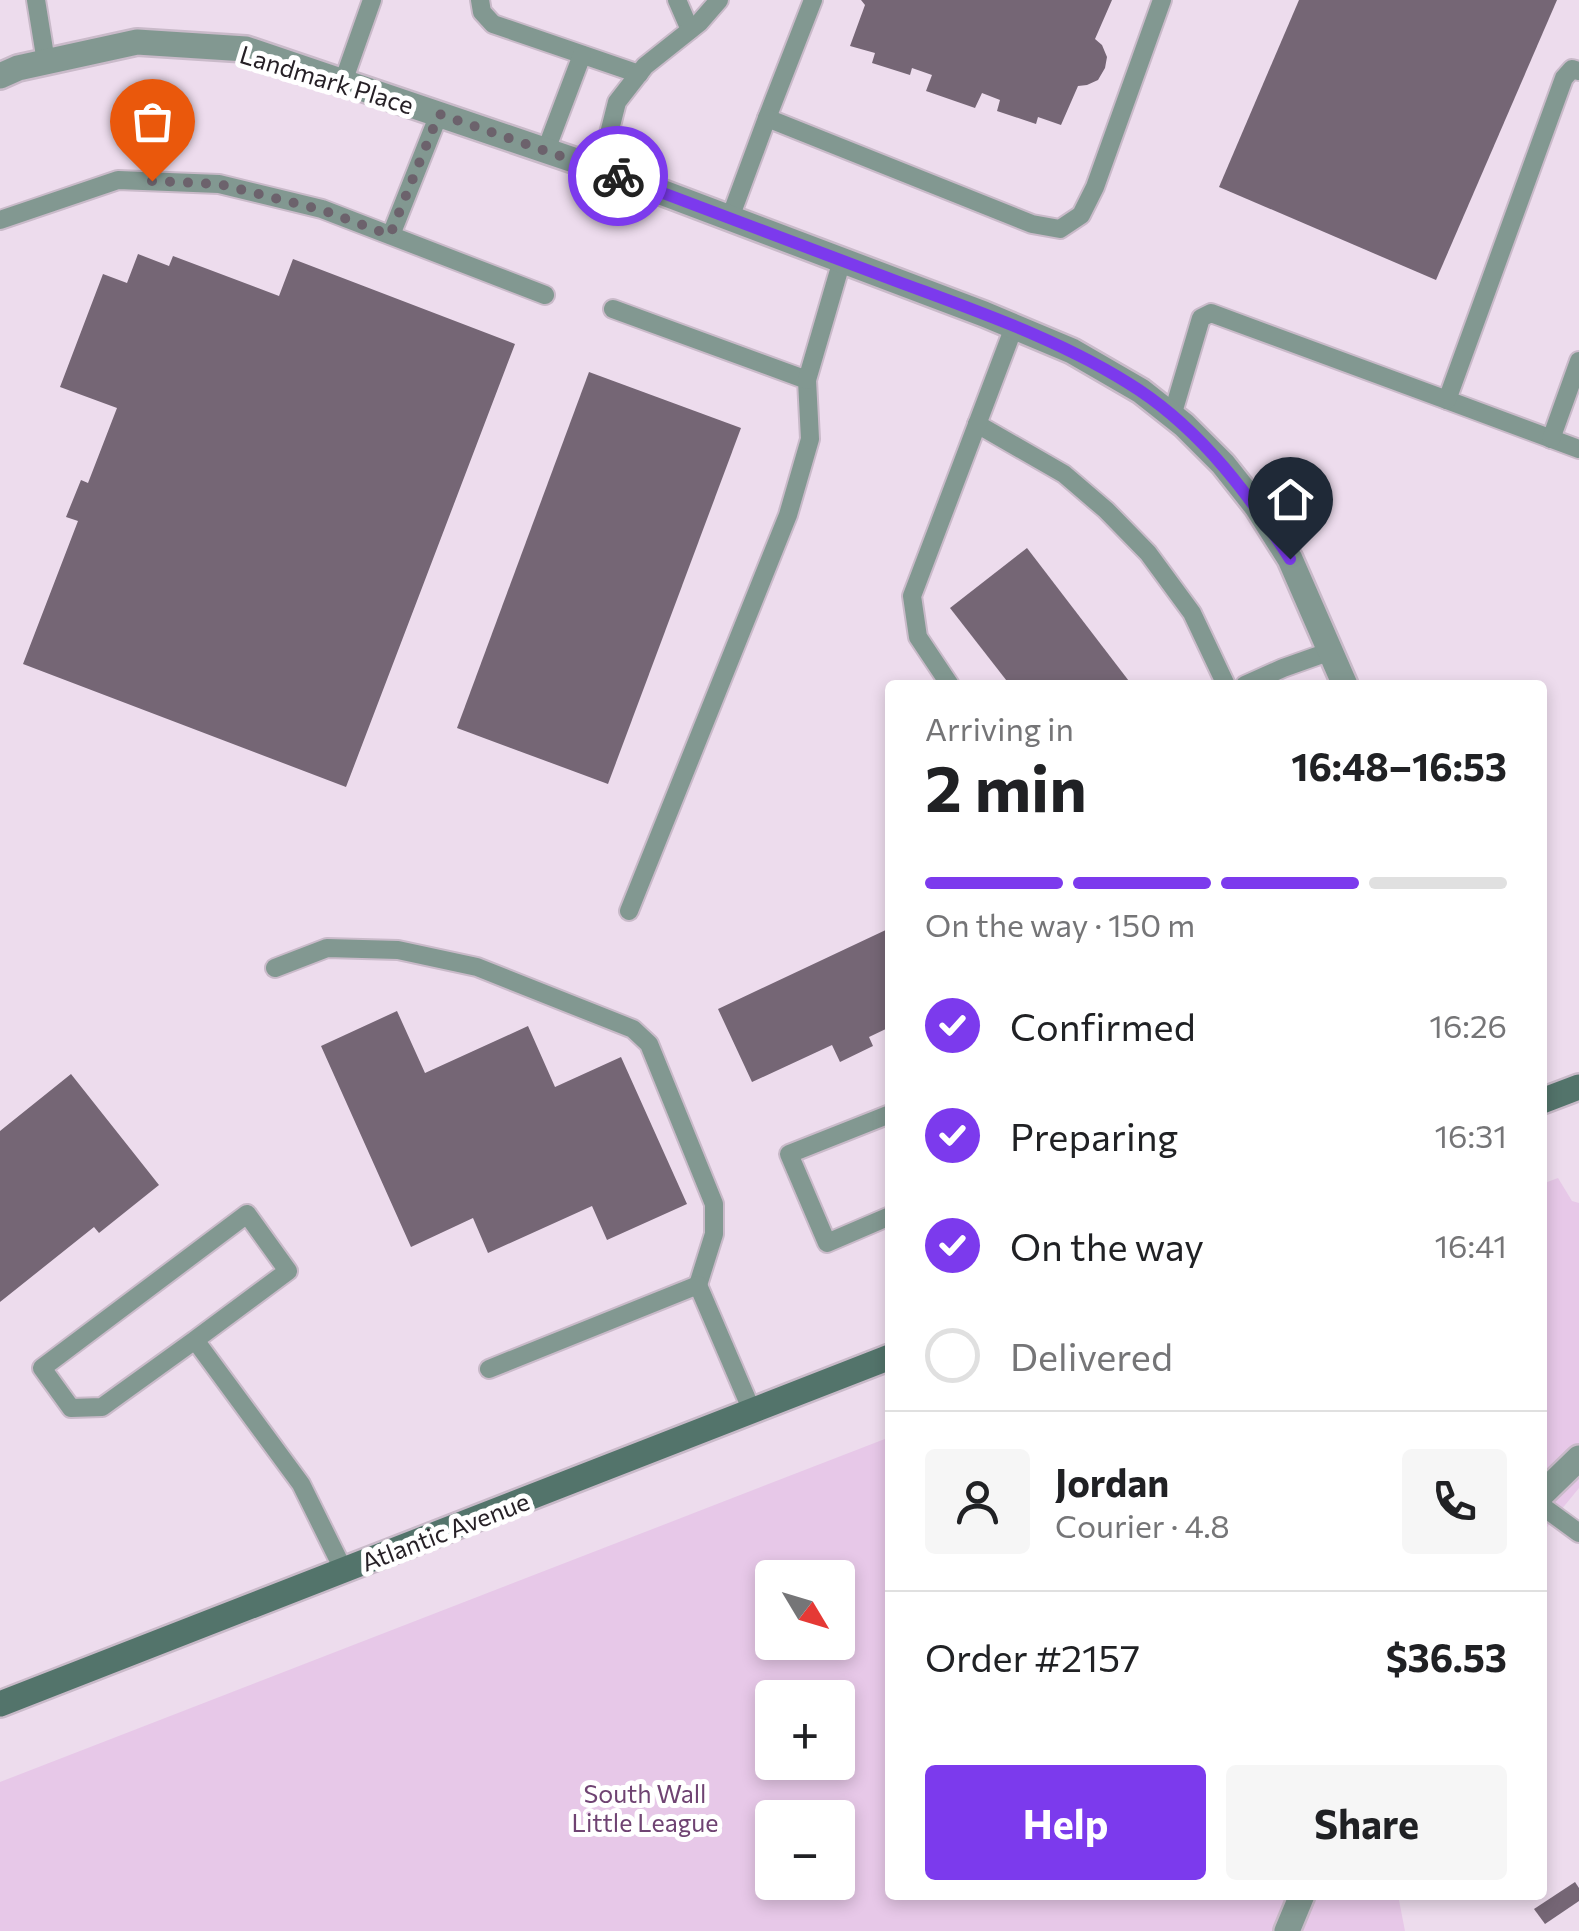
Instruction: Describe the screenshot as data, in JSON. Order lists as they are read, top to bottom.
{
  "streets": {
    "main road": ["Atlantic Avenue"],
    "street": ["Landmark Place"]
  },
  "parks": ["South Wall Little League"],
  "north": "bottom right",
  "page": {
    "heading": ["2 min", "Arriving in", "16:48–16:53"],
    "panel": [
      "Jordan",
      "Courier · 4.8",
      "Order #2157",
      "$36.53"
    ],
    "bar": "On the way · 150 m",
    "list": [
      ["Confirmed", "16:26"],
      ["Preparing", "16:31"],
      ["On the way", "16:41"],
      "Delivered"
    ],
    "map_buttons": ["+", "−"],
    "buttons": ["Help", "Share"]
  }
}
